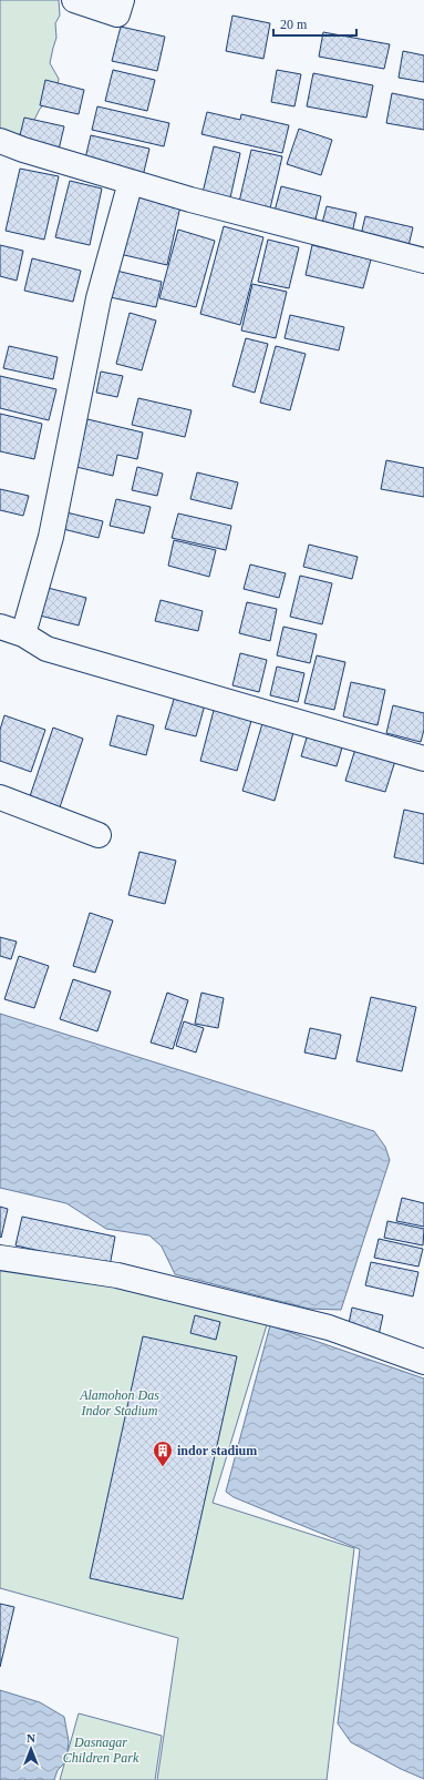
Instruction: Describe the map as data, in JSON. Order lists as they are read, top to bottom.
{
  "parks": ["Alamohon Das Indor Stadium", "Dasnagar Children Park"],
  "places": {
    "building": ["indor stadium"]
  },
  "scale_bar": "20 m",
  "north": "top"
}
